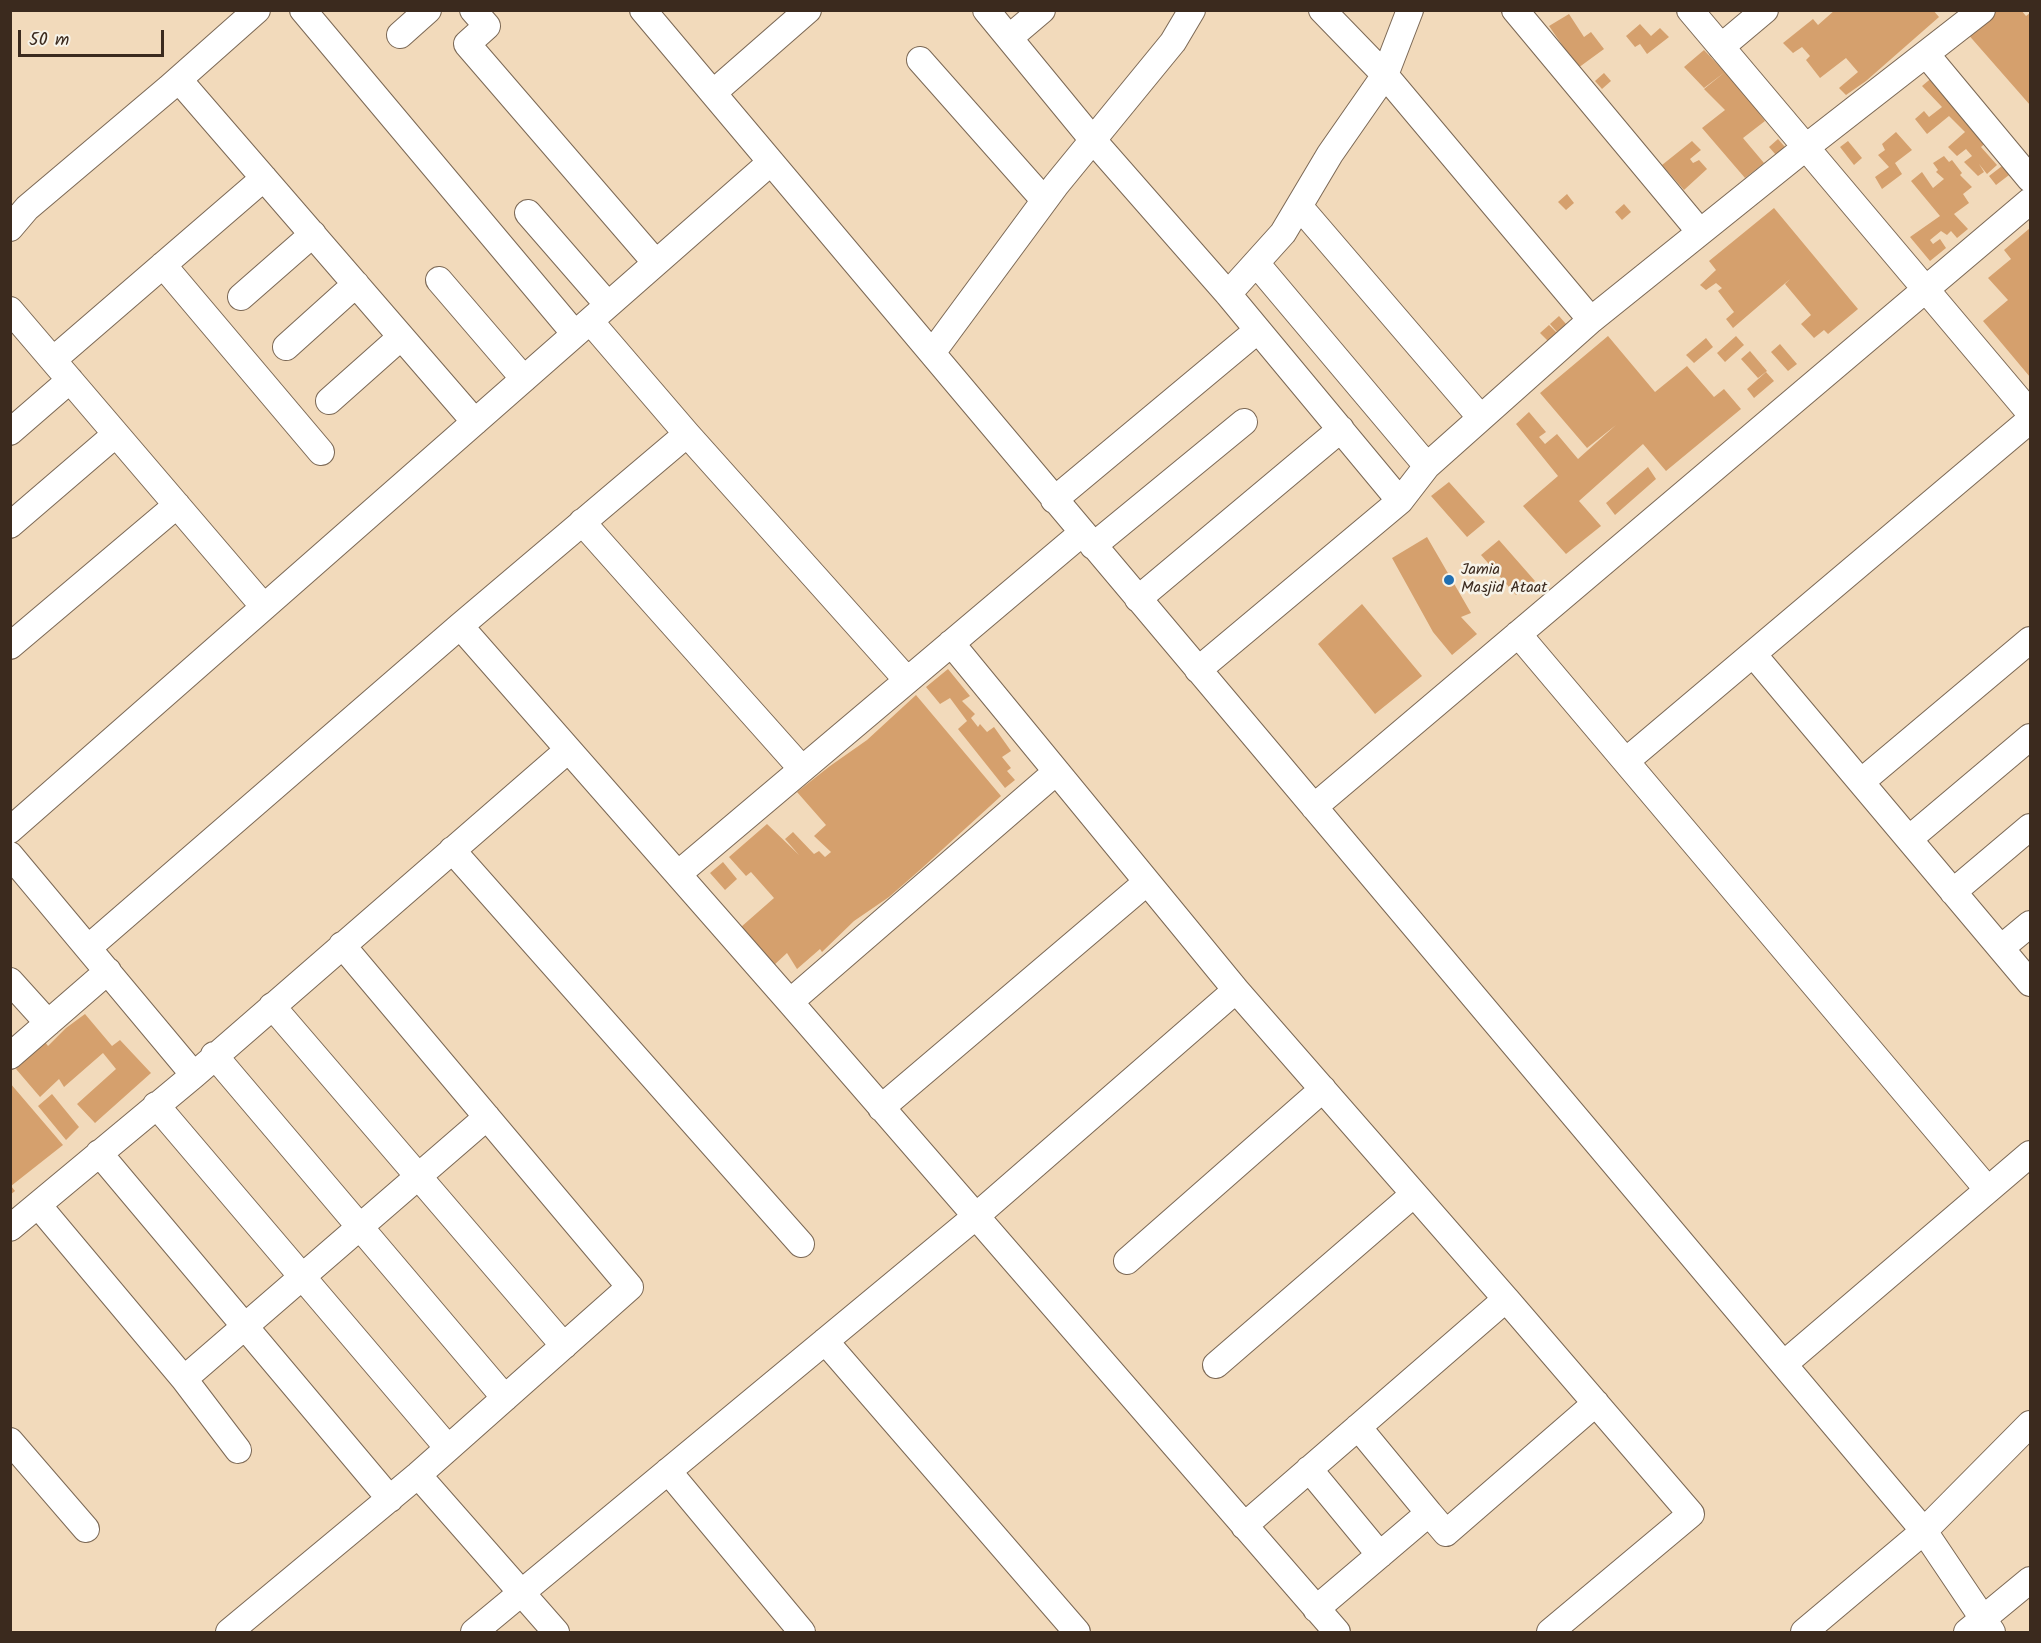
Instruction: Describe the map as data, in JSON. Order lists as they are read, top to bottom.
{
  "places": ["Jamia Masjid Ataat"],
  "scale_bar": "50 m"
}
